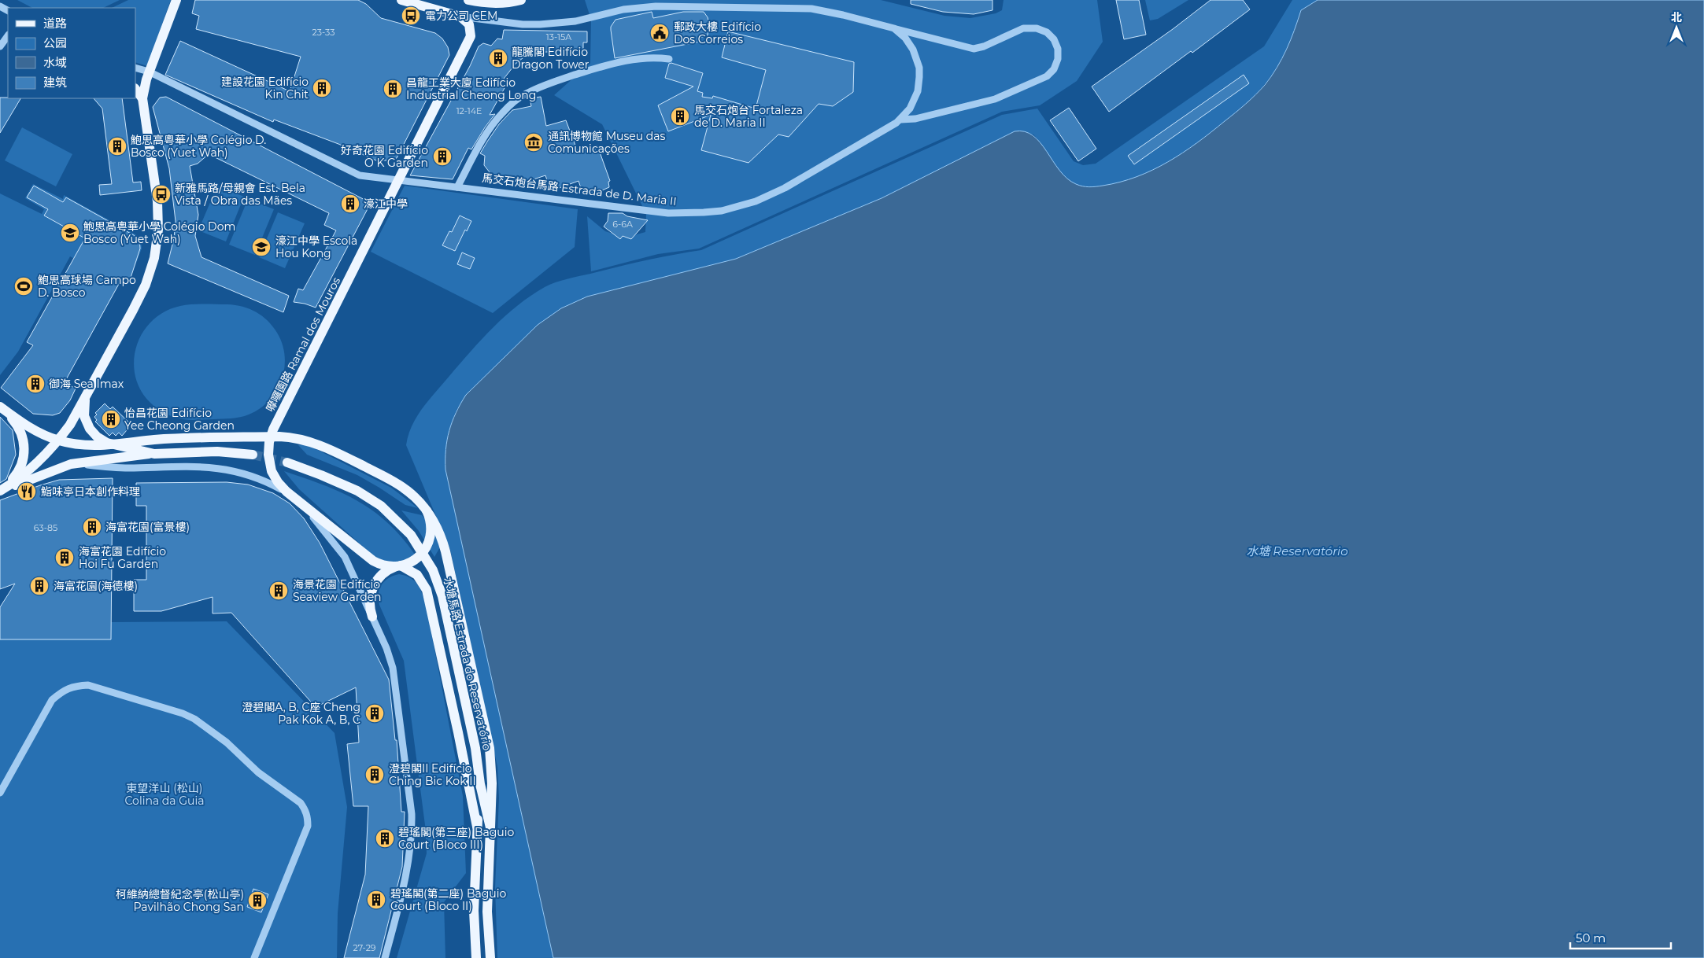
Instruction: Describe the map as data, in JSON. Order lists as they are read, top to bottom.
{
  "streets": {
    "main road": ["嚤囉園路 Ramal dos Mouros", "水塘馬路 Estrada do Reservatório"],
    "street": ["馬交石炮台馬路 Estrada de D. Maria II"]
  },
  "crossings": [
    ["馬交石炮台馬路 Estrada de D. Maria II", "嚤囉園路 Ramal dos Mouros"]
  ],
  "water": ["水塘 Reservatório"],
  "parks": ["東望洋山 (松山) Colina da Guia"],
  "places": {
    "bus stop": ["電力公司 CEM", "新雅馬路/母親會 Est. Bela Vista / Obra das Mães"],
    "public building": ["郵政大樓 Edifício Dos Correios"],
    "building": [
      "龍騰閣 Edifício Dragon Tower",
      "建設花園 Edifício Kin Chit",
      "昌龍工業大廈 Edifício Industrial Cheong Long",
      "馬交石炮台 Fortaleza de D. Maria II",
      "鮑思高粵華小學 Colégio D. Bosco (Yuet Wah)",
      "好奇花園 Edifício O K Garden",
      "濠江中學",
      "御海 Sea Imax",
      "怡昌花園 Edifício Yee Cheong Garden",
      "海富花園(富景樓)",
      "海富花園 Edifício Hoi Fu Garden",
      "海富花園(海德樓)",
      "海景花園 Edifício Seaview Garden",
      "澄碧閣A, B, C座 Cheng Pak Kok A, B, C",
      "澄碧閣II Edifício Ching Bic Kok II",
      "碧瑤閣(第三座) Baguio Court (Bloco III)",
      "碧瑤閣(第二座) Baguio Court (Bloco II)",
      "柯維納總督紀念亭(松山亭) Pavilhão Chong San"
    ],
    "museum": ["通訊博物館 Museu das Comunicações"],
    "school or university": ["鮑思高粵華小學 Colégio Dom Bosco (Yuet Wah)", "濠江中學 Escola Hou Kong"],
    "sports": ["鮑思高球場 Campo D. Bosco"],
    "restaurant": ["鮨味亭日本創作料理"]
  },
  "house_numbers": [
    "23-33",
    "13-15A",
    "12-14E",
    "6-6A",
    "63-85",
    "27-29"
  ],
  "legend": [
    "道路",
    "公园",
    "水域",
    "建筑"
  ],
  "scale_bar": "50 m",
  "north": "top"
}
